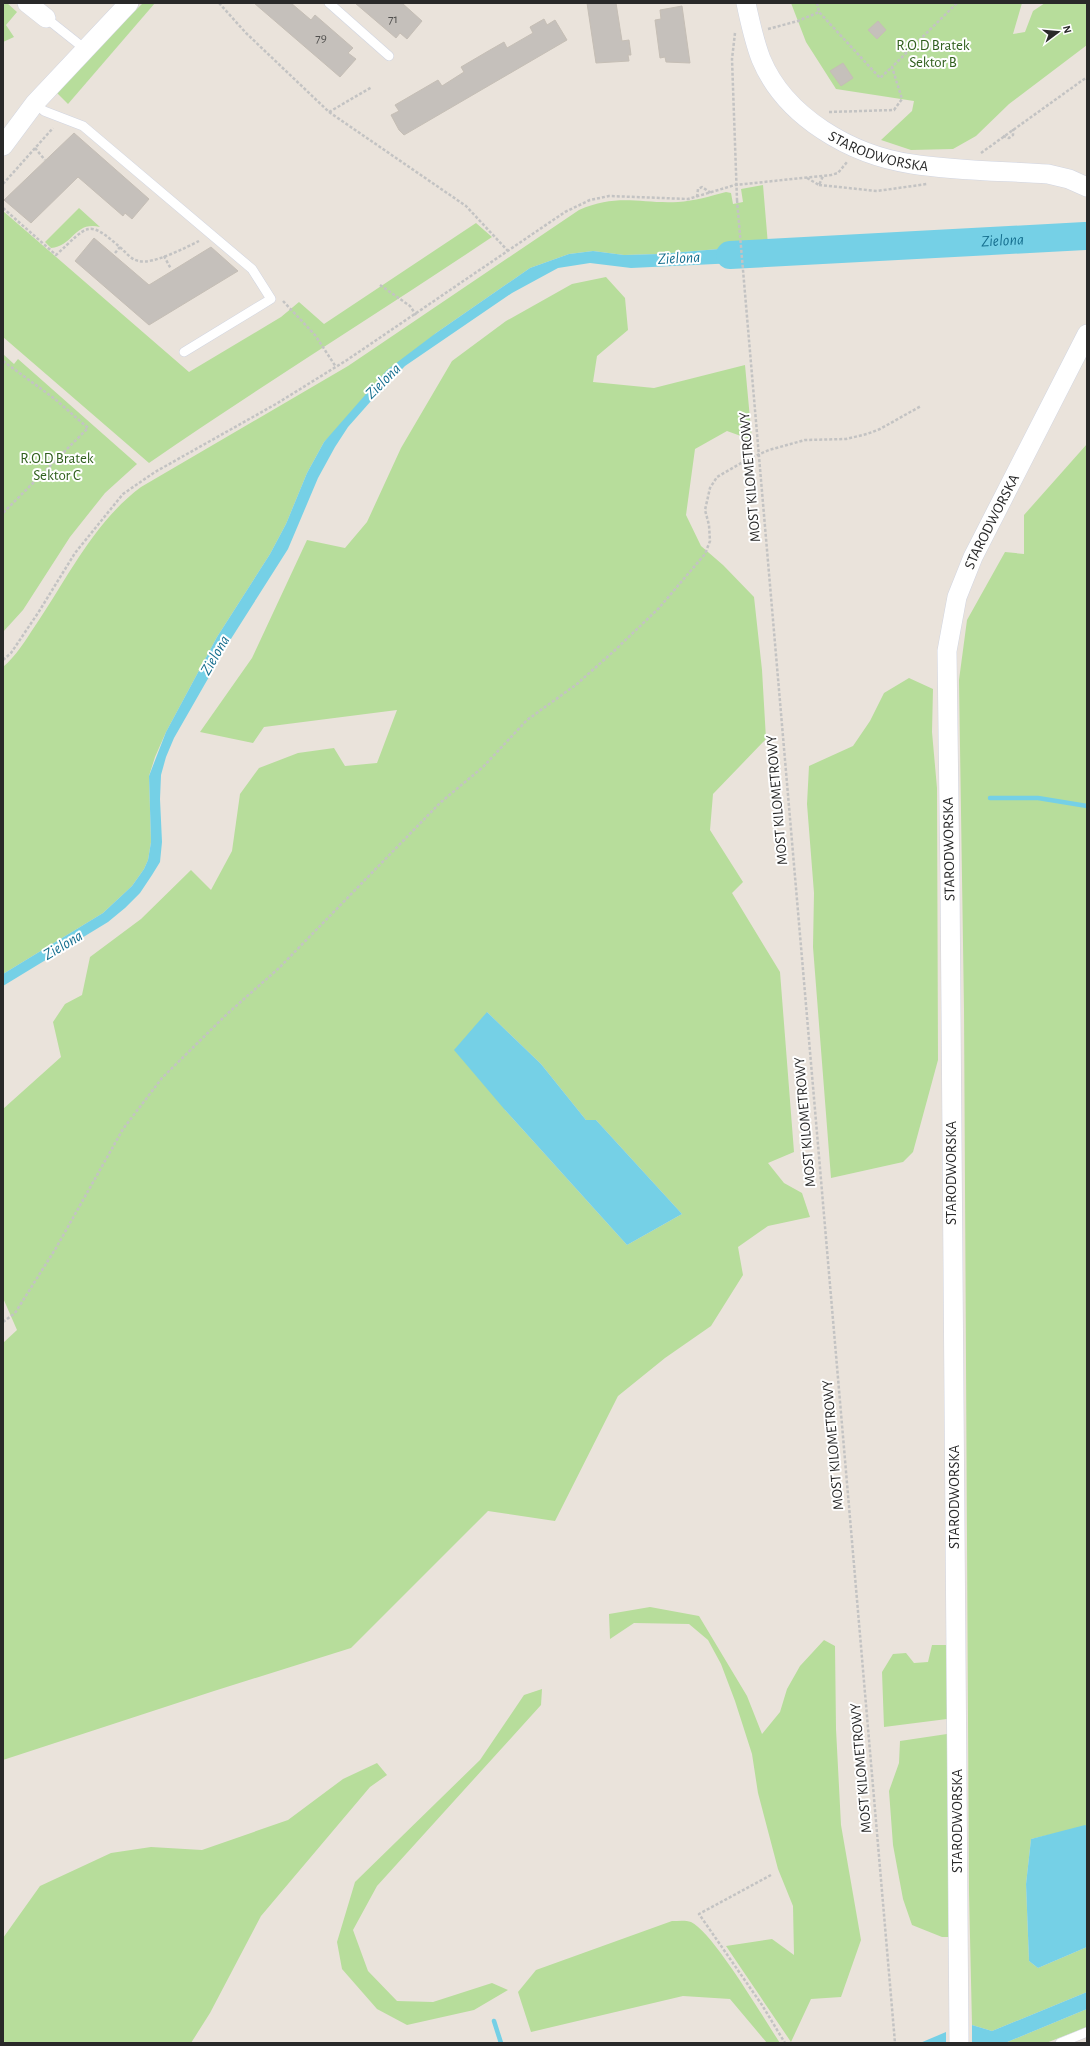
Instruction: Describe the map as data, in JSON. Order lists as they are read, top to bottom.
{
  "streets": {
    "street": ["STARODWORSKA"],
    "path": ["MOST KILOMETROWY"]
  },
  "crossings": [
    ["STARODWORSKA", "MOST KILOMETROWY"]
  ],
  "water": ["Zielona"],
  "parks": ["R.O.D Bratek Sektor B", "R.O.D Bratek Sektor C"],
  "house_numbers": ["71", "79"],
  "north": "right"
}
